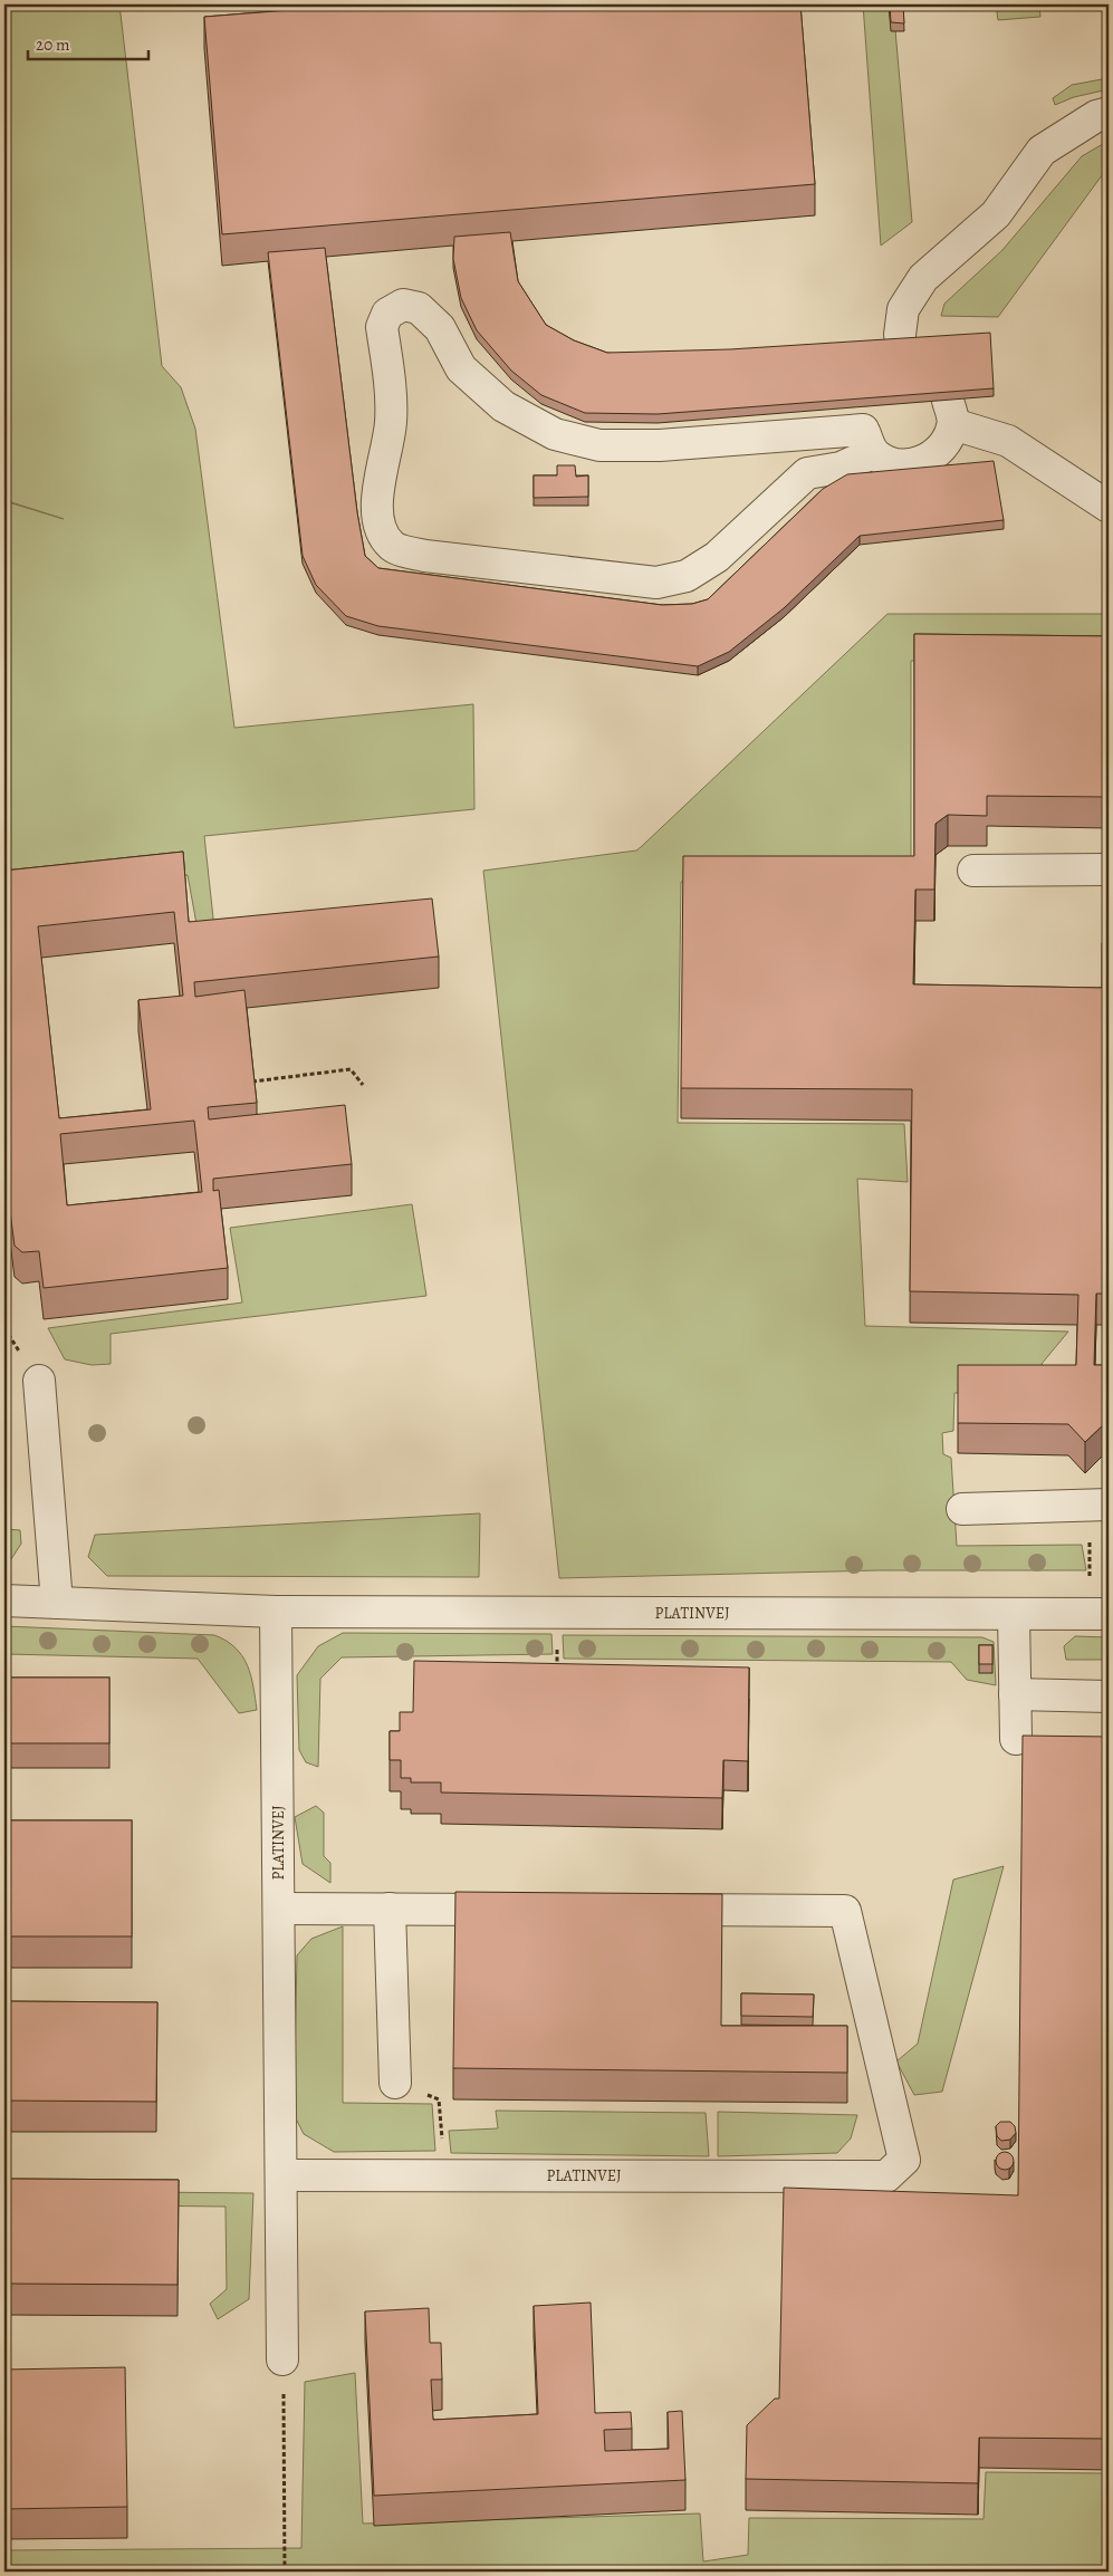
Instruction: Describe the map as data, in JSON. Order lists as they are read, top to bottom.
{
  "streets": {
    "street": ["PLATINVEJ"]
  },
  "scale_bar": "20 m"
}
